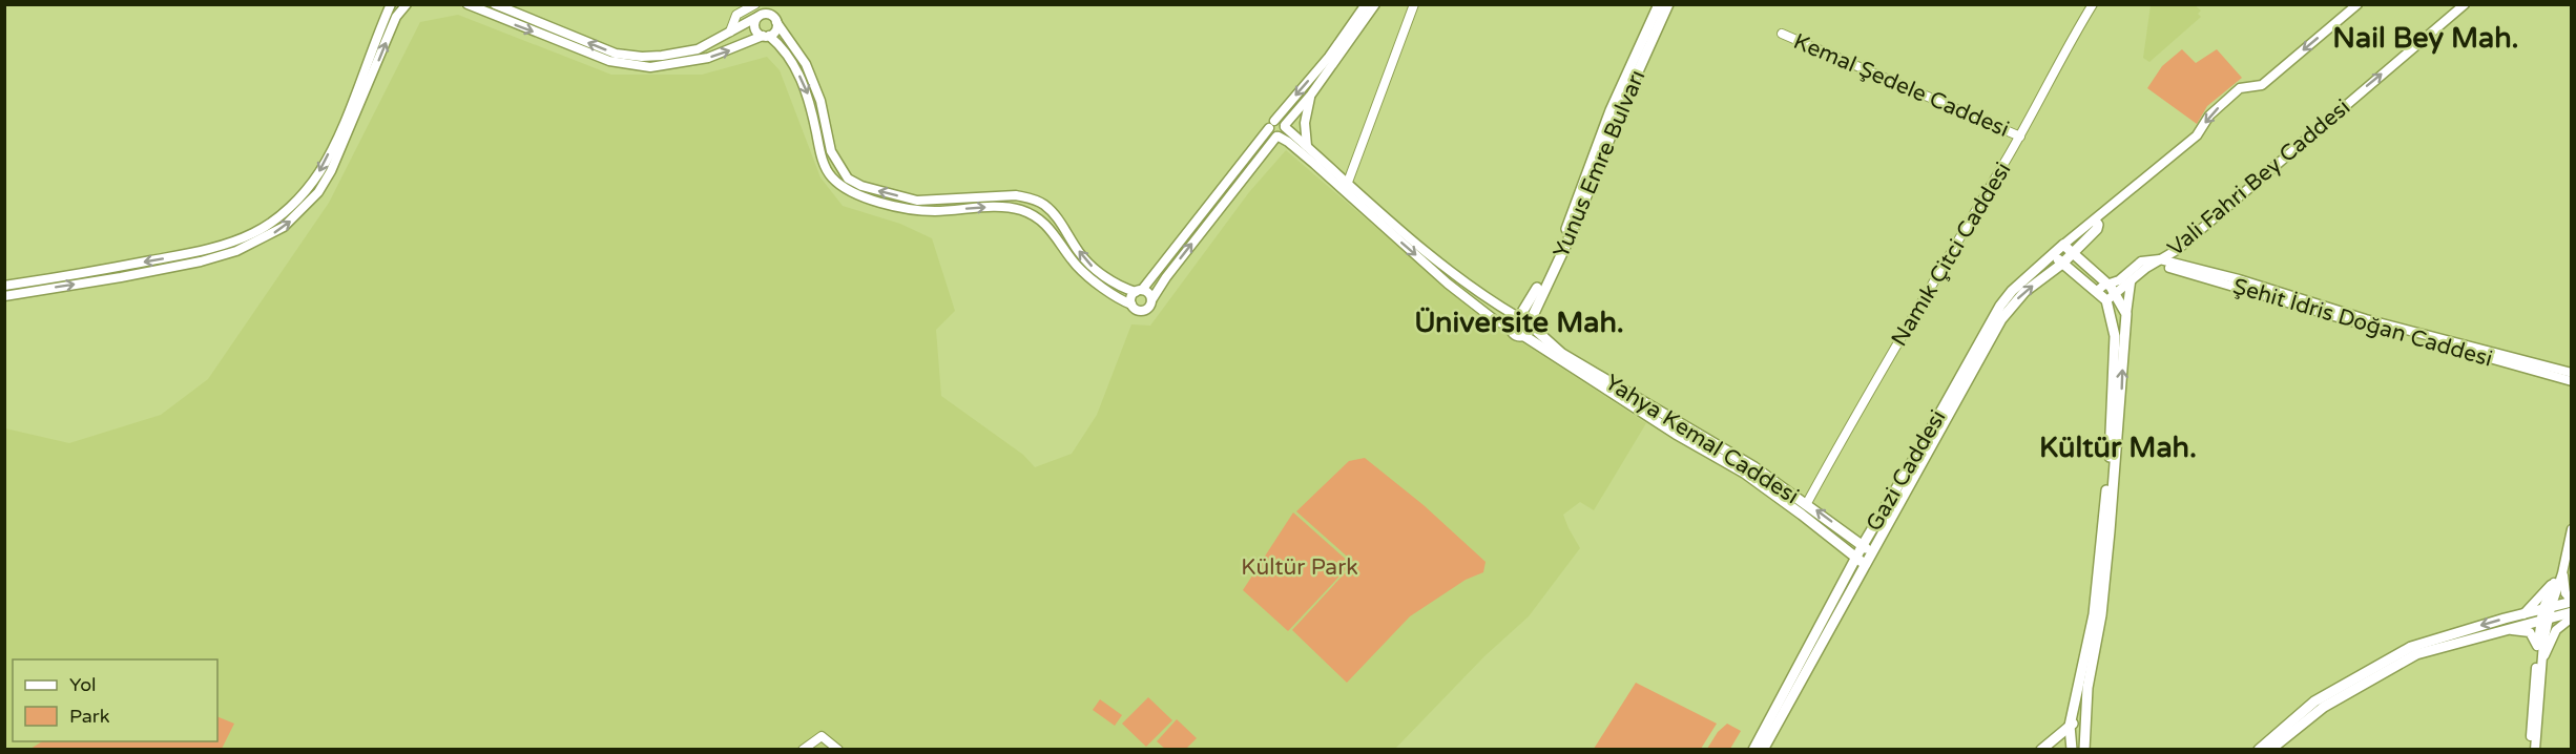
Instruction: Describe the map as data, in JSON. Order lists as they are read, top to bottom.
{
  "streets": {
    "main road": [
      "Yunus Emre Bulvarı",
      "Vali Fahri Bey Caddesi",
      "Şehit İdris Doğan Caddesi",
      "Yahya Kemal Caddesi",
      "Gazi Caddesi"
    ],
    "street": ["Kemal Şedele Caddesi", "Namık Çitci Caddesi"]
  },
  "crossings": [
    ["Kemal Şedele Caddesi", "Namık Çitci Caddesi"],
    ["Yunus Emre Bulvarı", "Yahya Kemal Caddesi"],
    ["Vali Fahri Bey Caddesi", "Şehit İdris Doğan Caddesi"],
    ["Namık Çitci Caddesi", "Yahya Kemal Caddesi"],
    ["Yahya Kemal Caddesi", "Gazi Caddesi"]
  ],
  "one_way": ["Vali Fahri Bey Caddesi"],
  "districts": ["Nail Bey Mah.", "Üniversite Mah.", "Kültür Mah."],
  "parks": ["Kültür Park"],
  "legend": ["Yol", "Park"]
}
